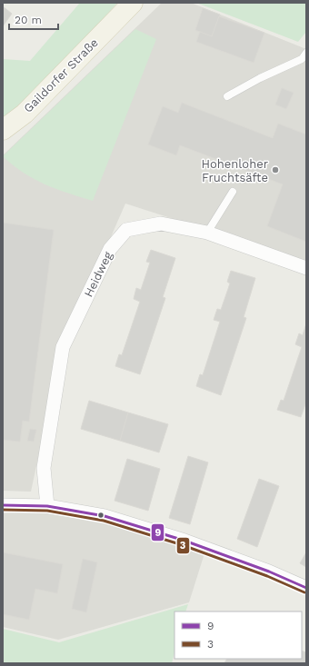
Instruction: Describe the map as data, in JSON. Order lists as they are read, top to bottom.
{
  "streets": {
    "main road": ["Gaildorfer Straße"],
    "street": ["Heidweg"]
  },
  "places": ["Hohenloher Fruchtsäfte"],
  "lines": ["transit line 9", "transit line 3"],
  "legend": ["9", "3"],
  "scale_bar": "20 m"
}
